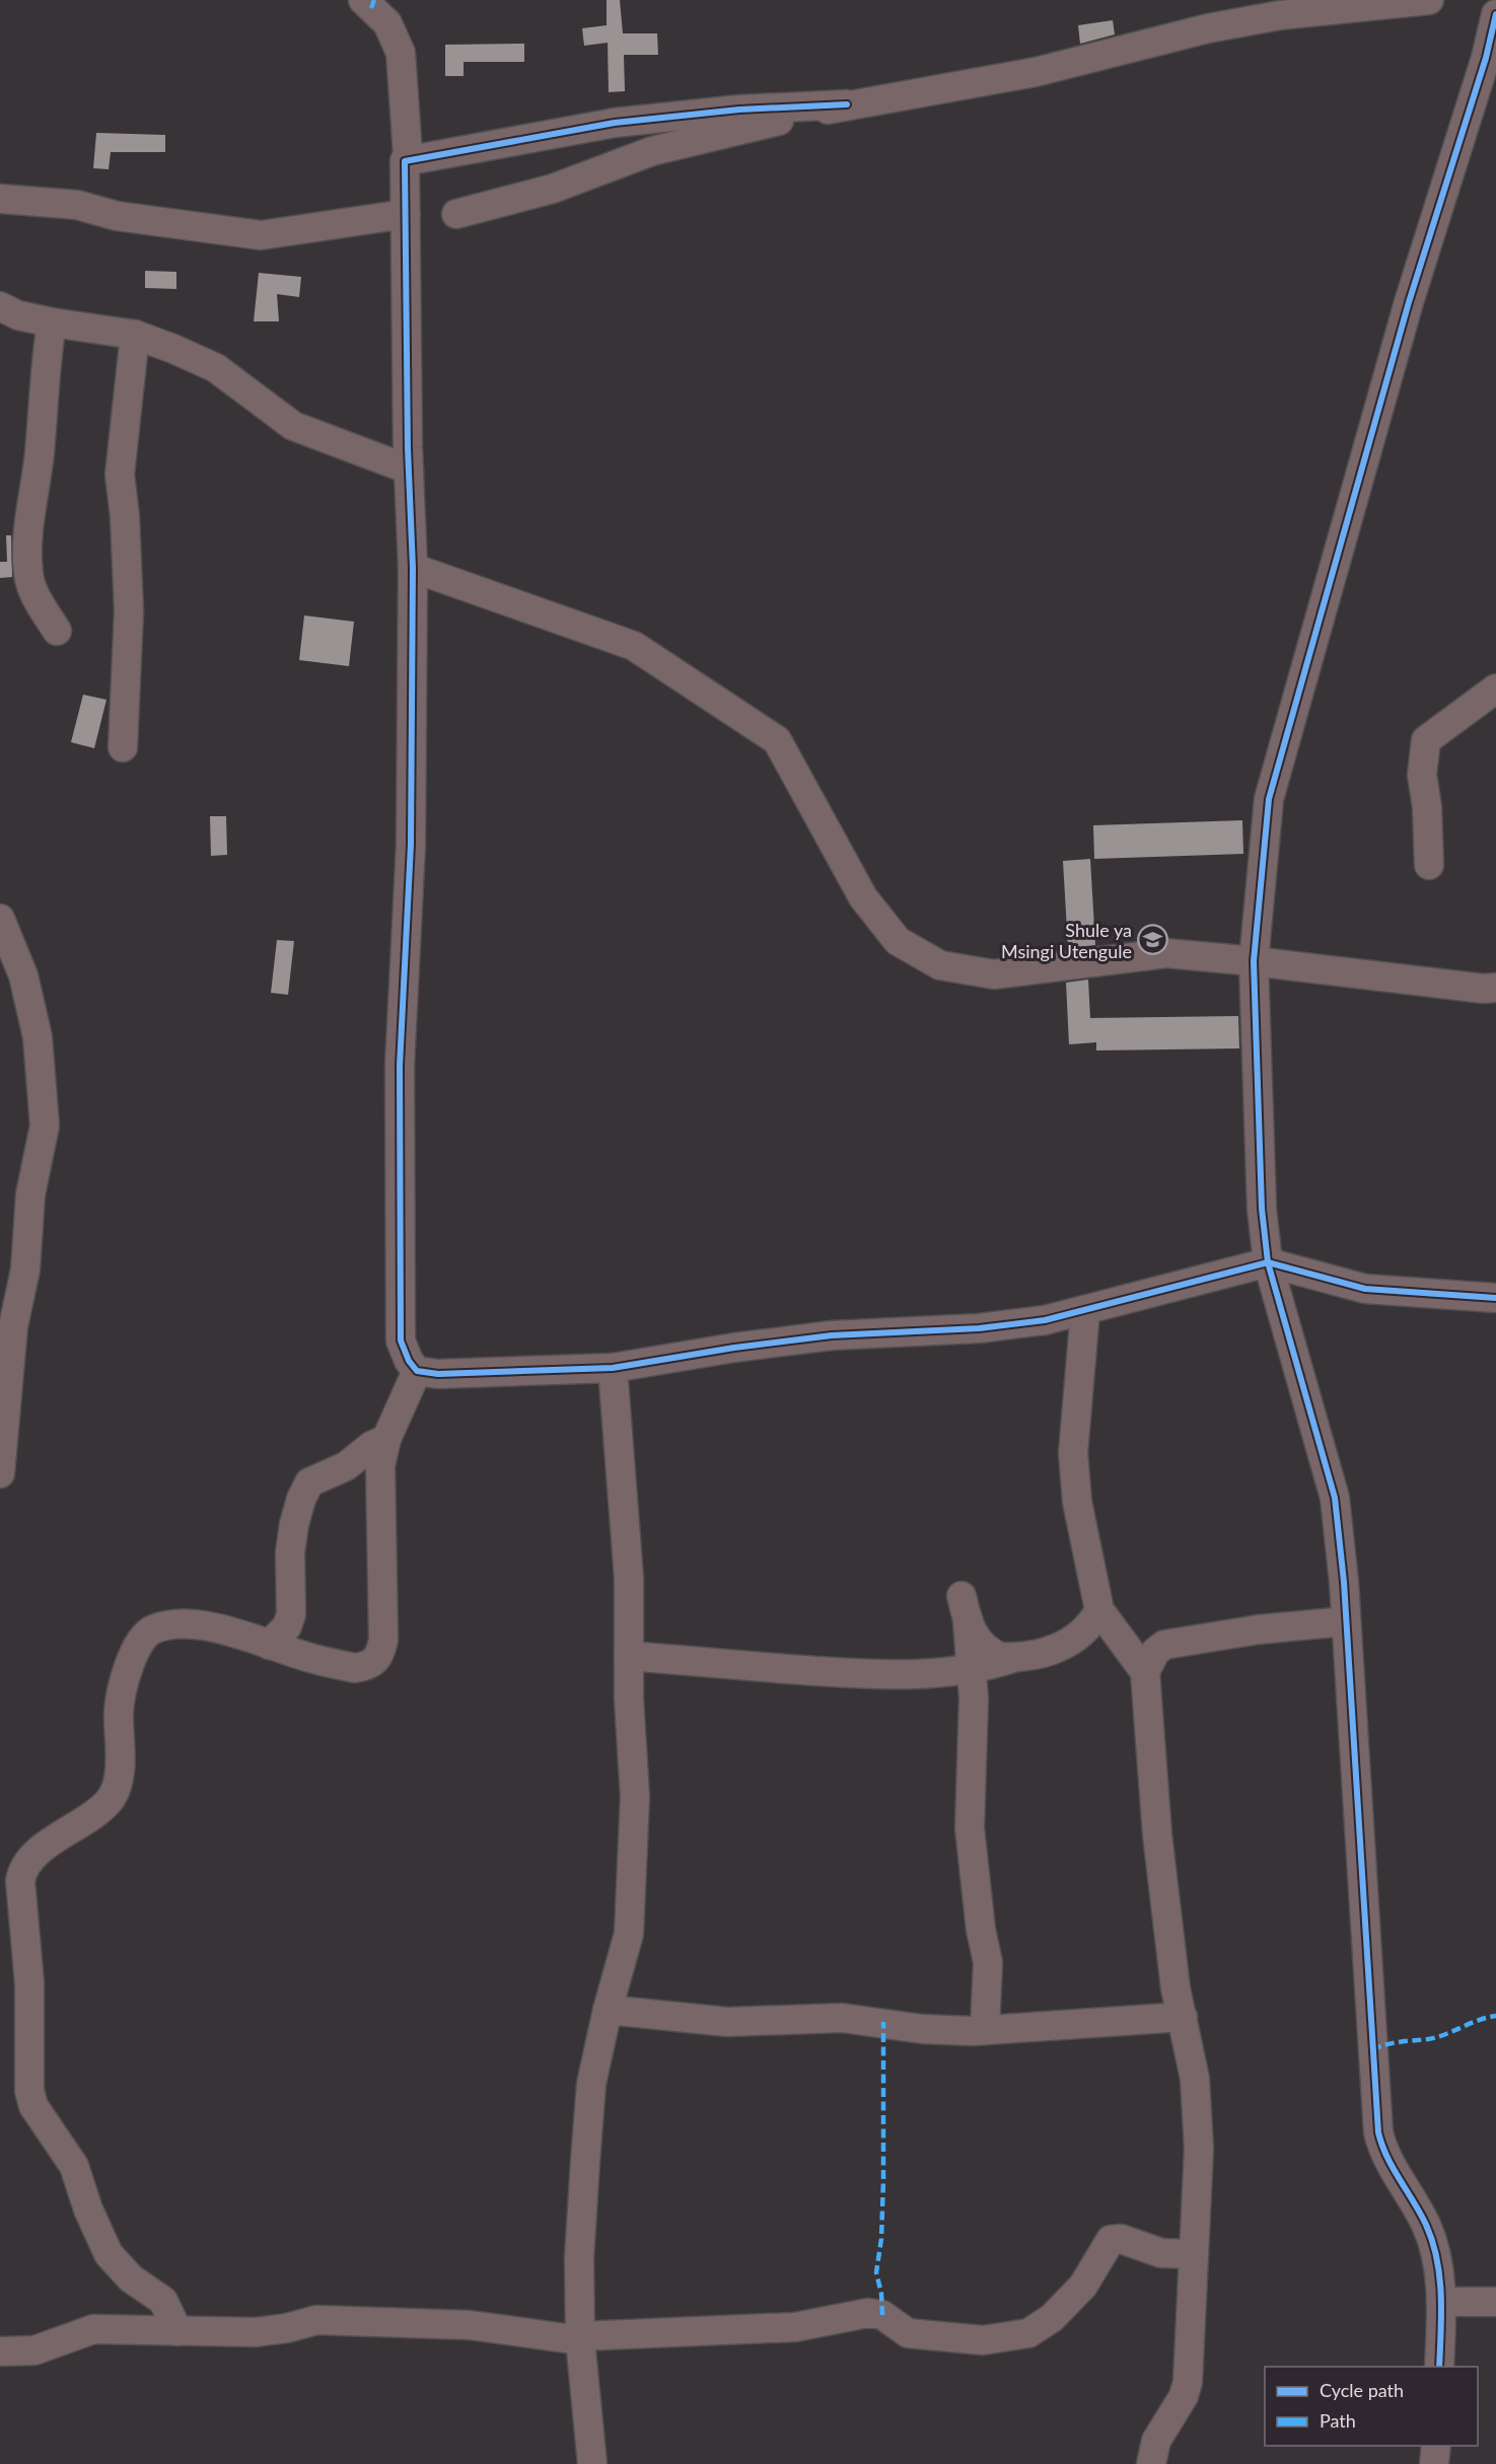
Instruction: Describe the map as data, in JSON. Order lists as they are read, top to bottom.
{
  "places": {
    "school or university": ["Shule ya Msingi Utengule"]
  },
  "legend": ["Cycle path", "Path"]
}
